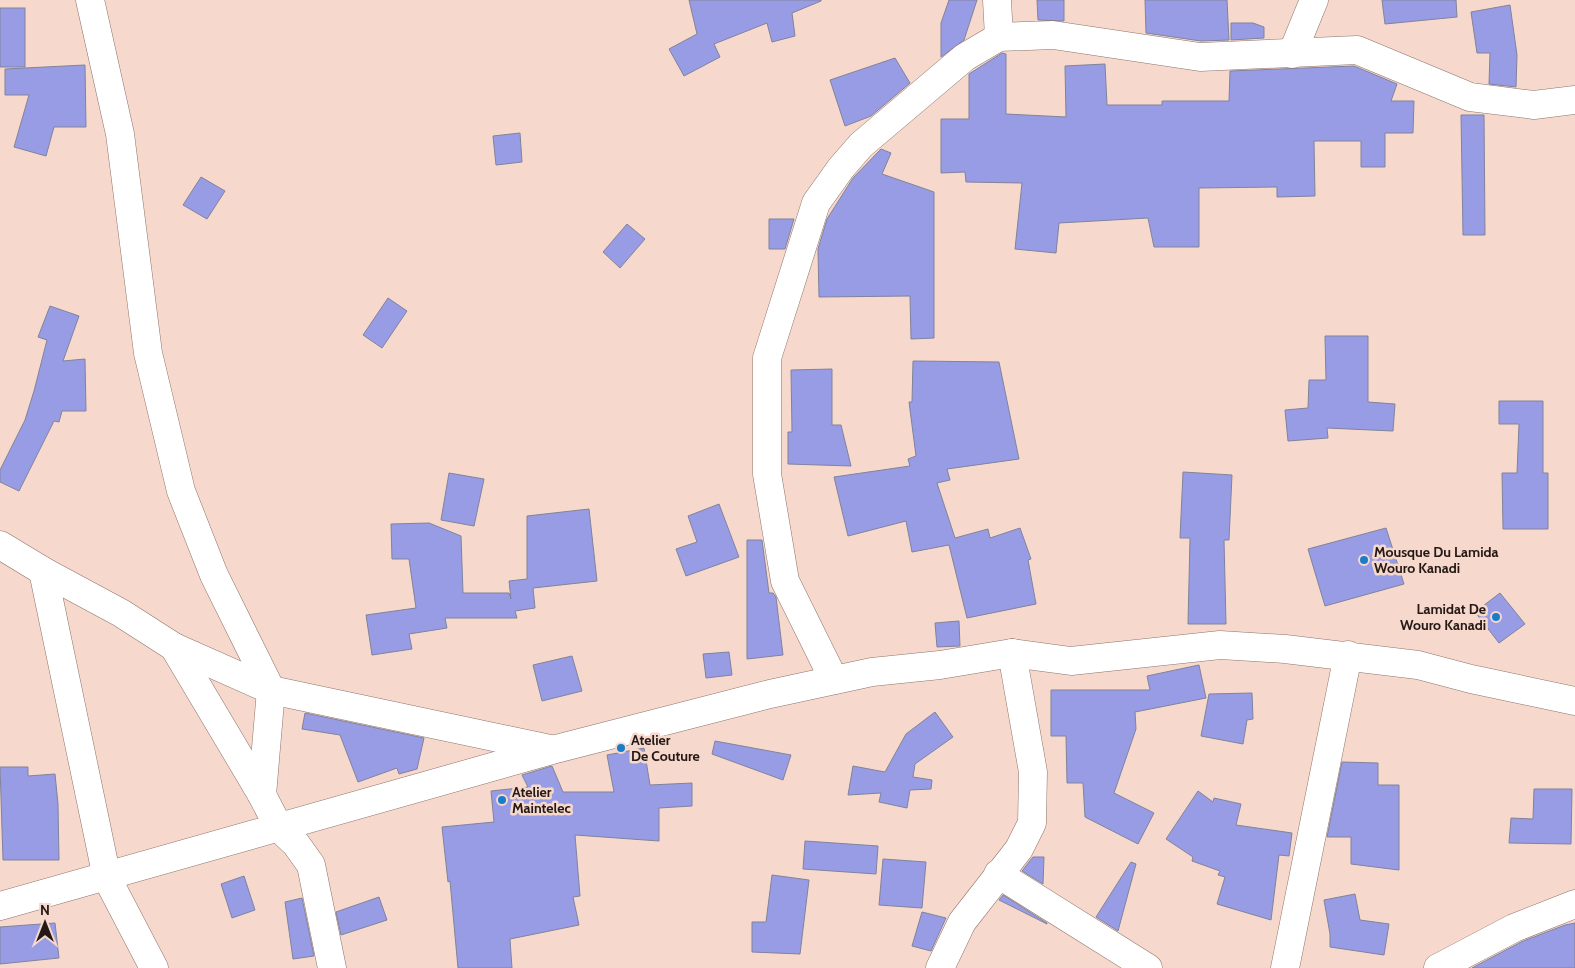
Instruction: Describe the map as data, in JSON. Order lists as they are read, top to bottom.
{
  "places": [
    "Mousque Du Lamida Wouro Kanadi",
    "Lamidat De Wouro Kanadi",
    "Atelier De Couture",
    "Atelier Maintelec"
  ],
  "north": "top"
}
